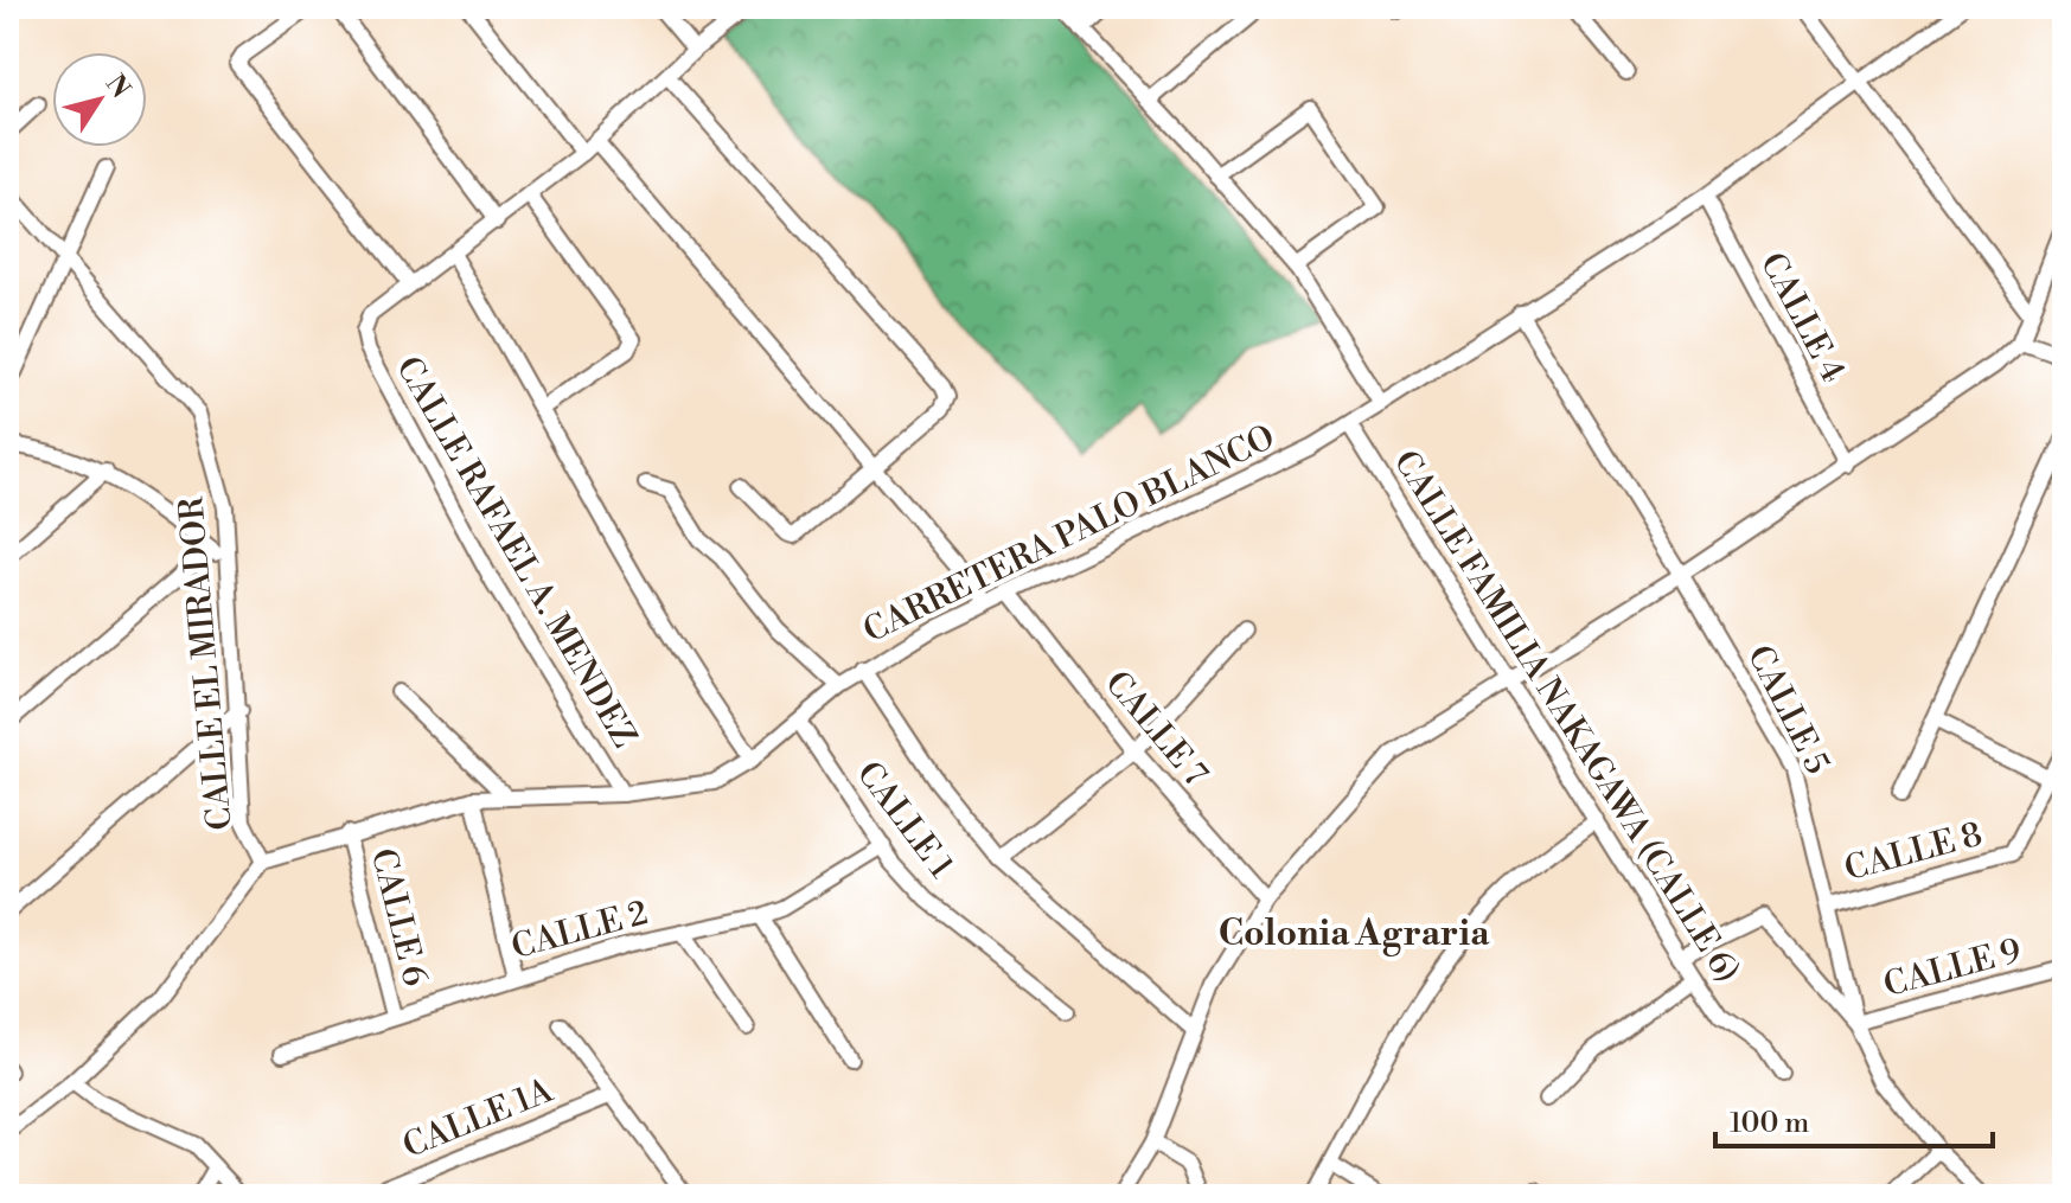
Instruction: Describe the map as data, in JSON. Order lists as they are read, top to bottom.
{
  "streets": {
    "street": [
      "CALLE 4",
      "CARRETERA PALO BLANCO",
      "CALLE RAFAEL A. MENDEZ",
      "CALLE EL MIRADOR",
      "CALLE 5",
      "CALLE FAMILIA NAKAGAWA (CALLE 6)",
      "CALLE 7",
      "CALLE 1",
      "CALLE 8",
      "CALLE 6",
      "CALLE 2",
      "CALLE 9",
      "CALLE 1A"
    ]
  },
  "crossings": [
    ["CALLE 4", "CARRETERA PALO BLANCO"],
    ["CARRETERA PALO BLANCO", "CALLE RAFAEL A. MENDEZ"],
    ["CARRETERA PALO BLANCO", "CALLE EL MIRADOR"],
    ["CARRETERA PALO BLANCO", "CALLE 5"],
    ["CARRETERA PALO BLANCO", "CALLE FAMILIA NAKAGAWA (CALLE 6)"],
    ["CARRETERA PALO BLANCO", "CALLE 7"],
    ["CARRETERA PALO BLANCO", "CALLE 1"],
    ["CARRETERA PALO BLANCO", "CALLE 6"],
    ["CALLE 5", "CALLE 8"],
    ["CALLE 5", "CALLE 9"],
    ["CALLE 1", "CALLE 2"],
    ["CALLE 6", "CALLE 2"]
  ],
  "districts": ["Colonia Agraria"],
  "scale_bar": "100 m",
  "north": "top right"
}
